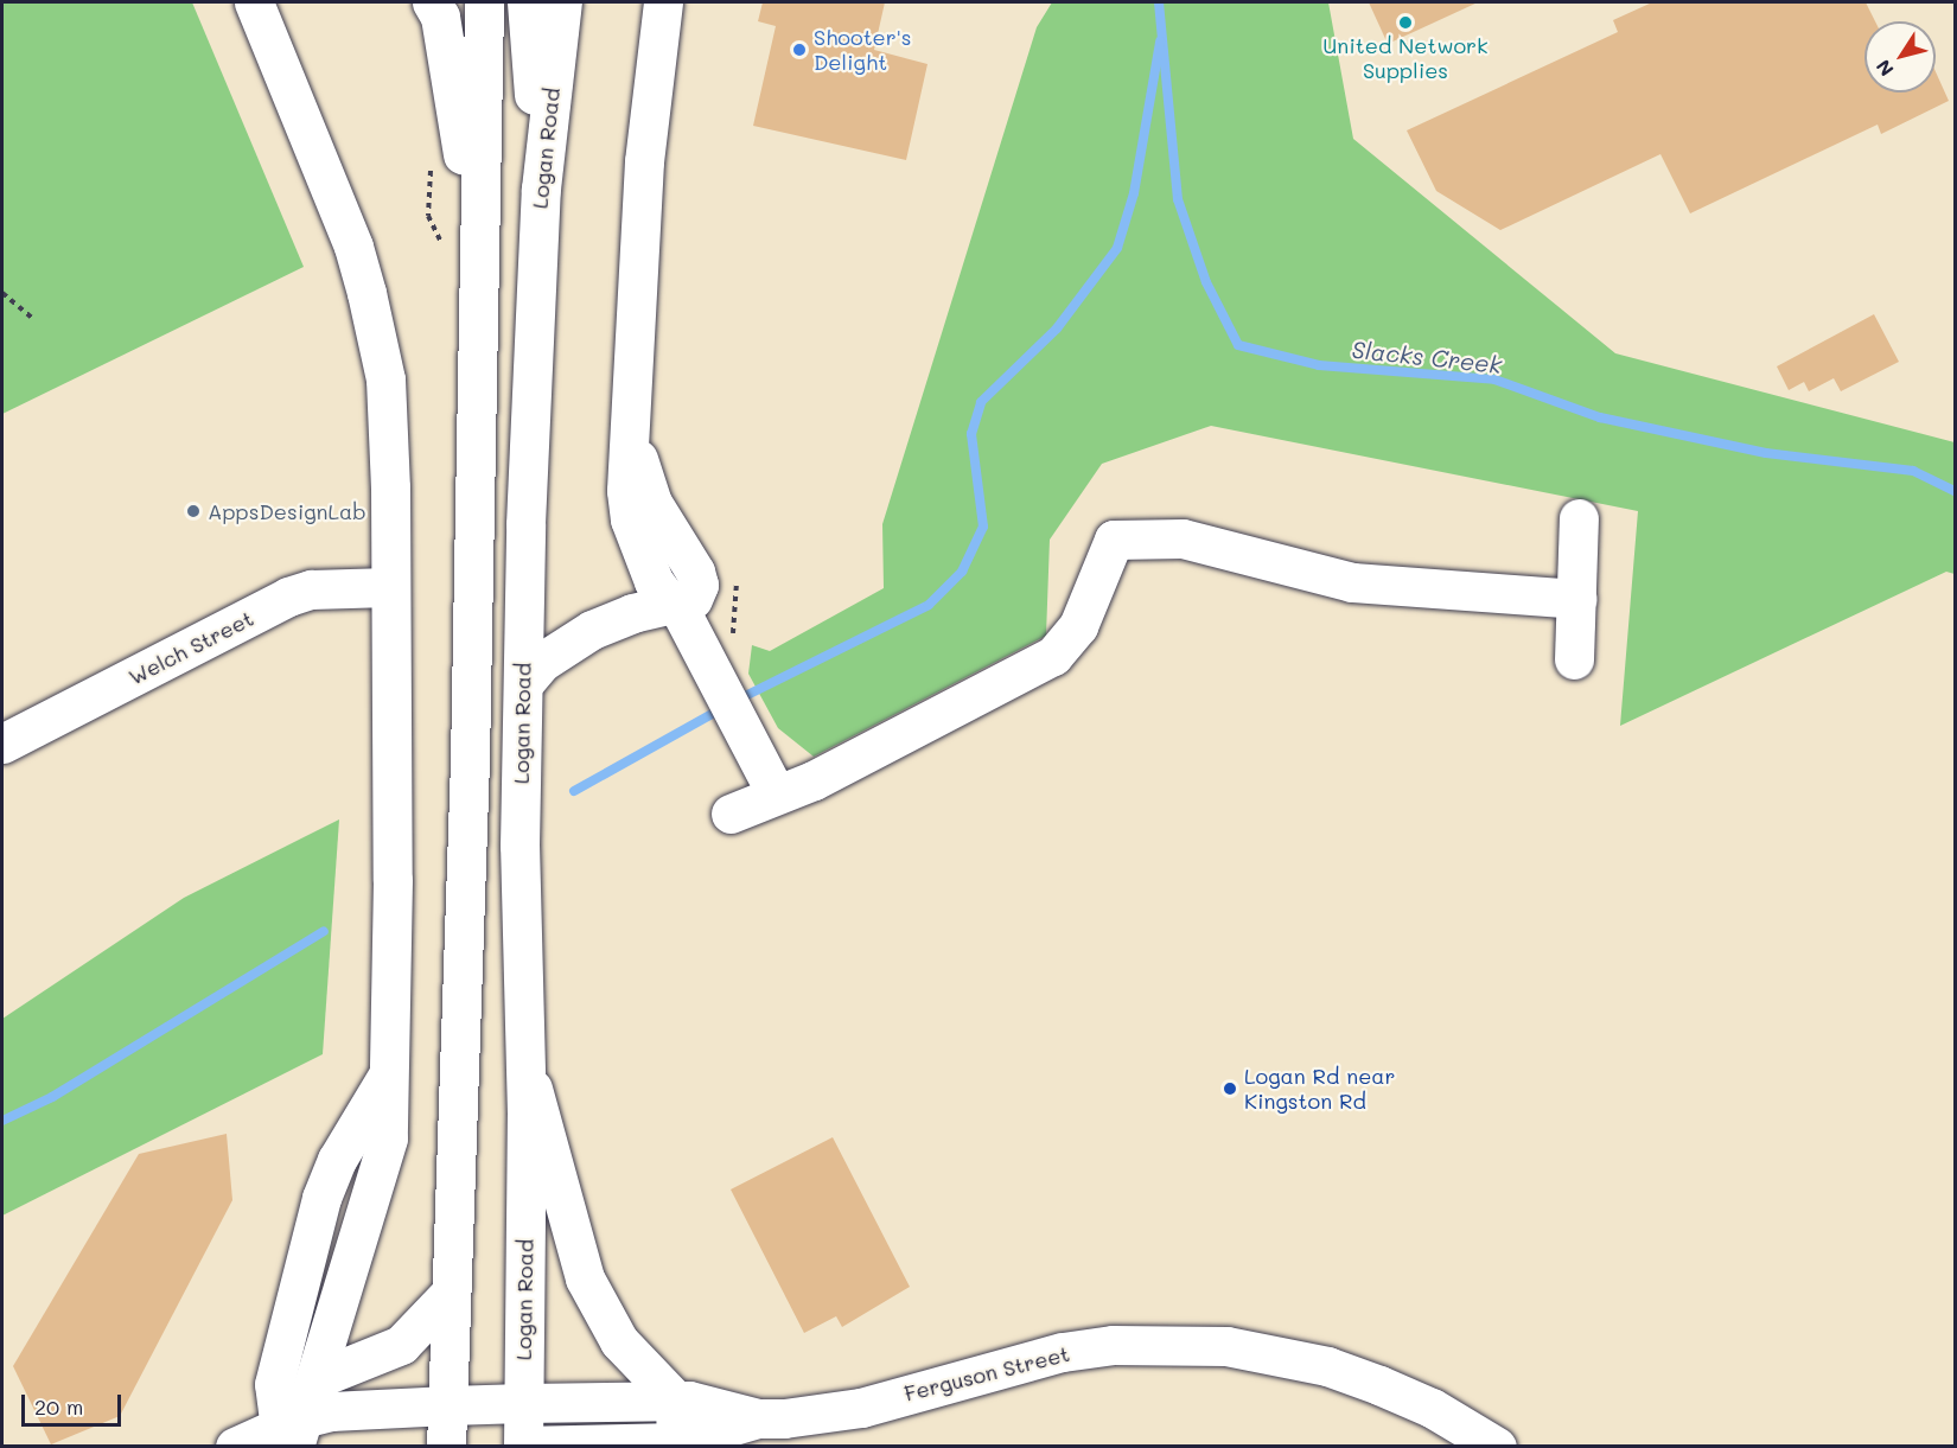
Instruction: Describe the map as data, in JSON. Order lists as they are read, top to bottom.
{
  "streets": {
    "street": ["Logan Road", "Welch Street", "Ferguson Street"]
  },
  "crossings": [
    ["Logan Road", "Ferguson Street"]
  ],
  "water": ["Slacks Creek"],
  "places": [
    "United Network Supplies",
    "Shooter's Delight",
    "AppsDesignLab",
    "Logan Rd near Kingston Rd"
  ],
  "scale_bar": "20 m",
  "north": "bottom left"
}
